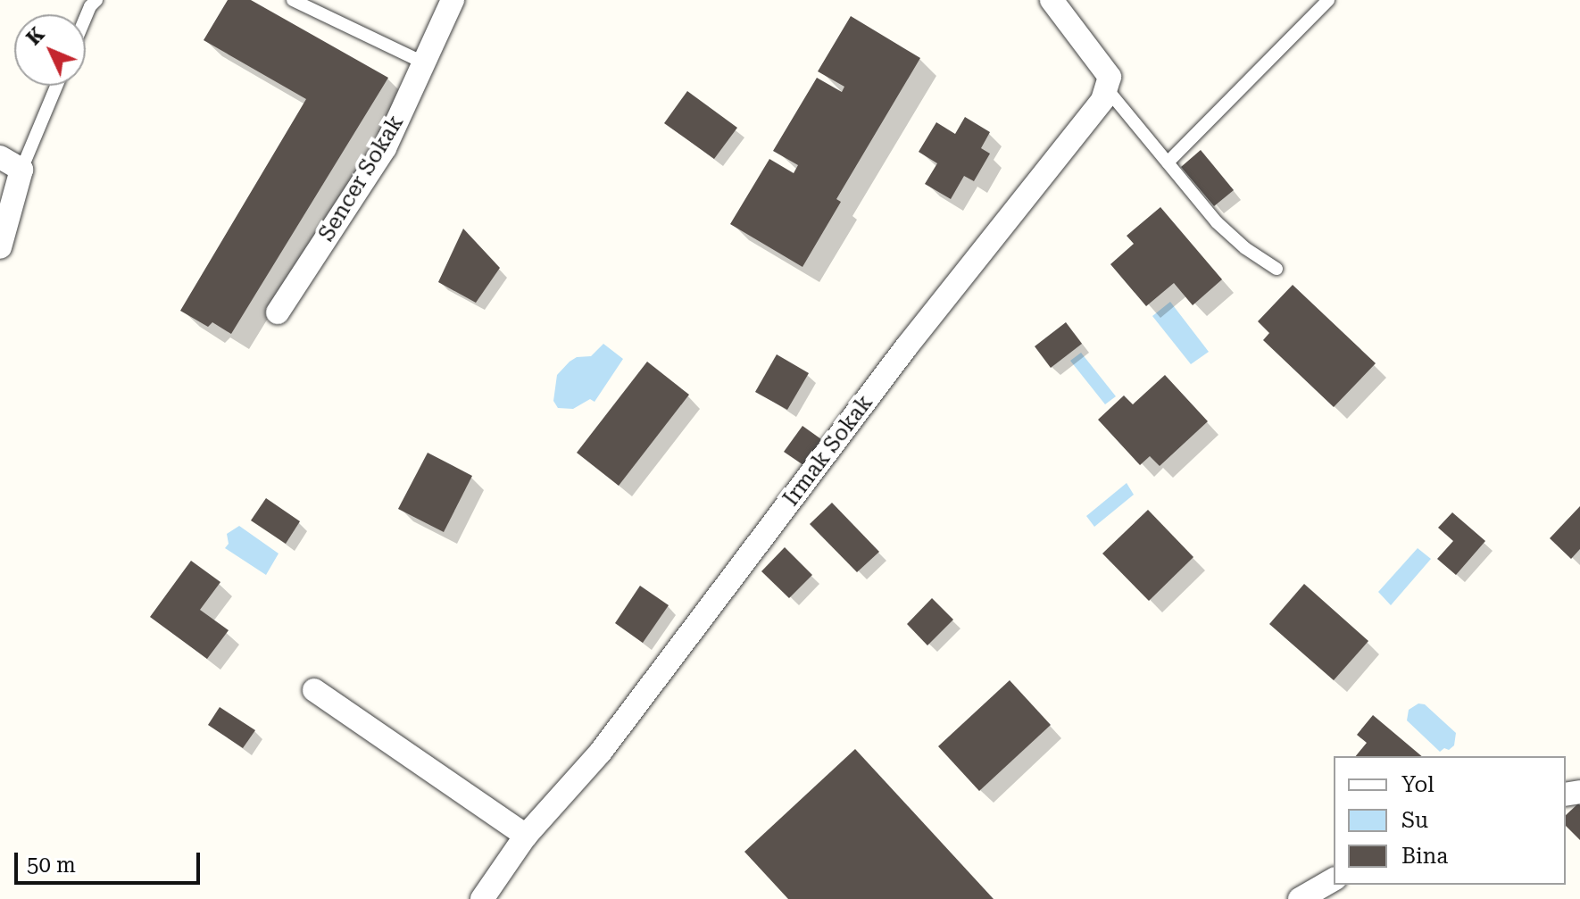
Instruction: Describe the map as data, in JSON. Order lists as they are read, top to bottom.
{
  "streets": {
    "street": ["Sencer Sokak", "Irmak Sokak"]
  },
  "legend": ["Yol", "Su", "Bina"],
  "scale_bar": "50 m",
  "north": "top left"
}
